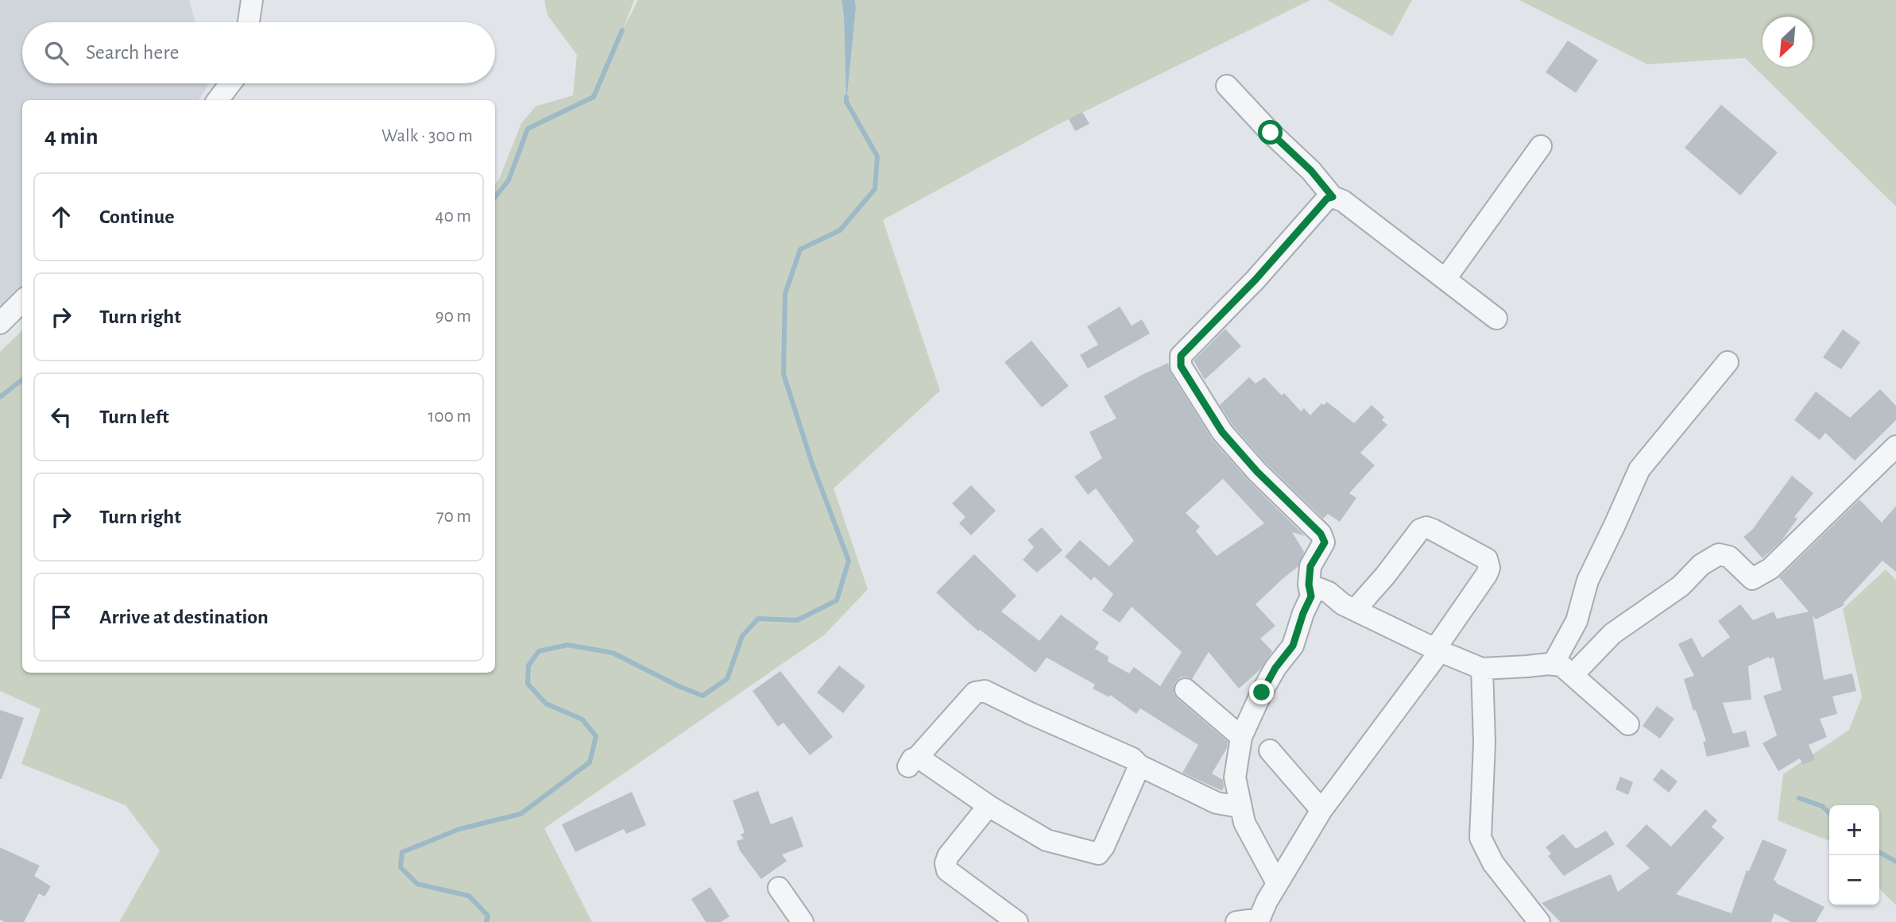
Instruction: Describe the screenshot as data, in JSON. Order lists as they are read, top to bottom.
{
  "north": "bottom left",
  "page": {
    "search": "Search here",
    "heading": ["4 min", "Walk · 300 m"],
    "list": [
      ["Continue", "40 m"],
      ["Turn right", "90 m"],
      ["Turn left", "100 m"],
      ["Turn right", "70 m"],
      "Arrive at destination"
    ],
    "map_buttons": ["+", "−"]
  }
}
